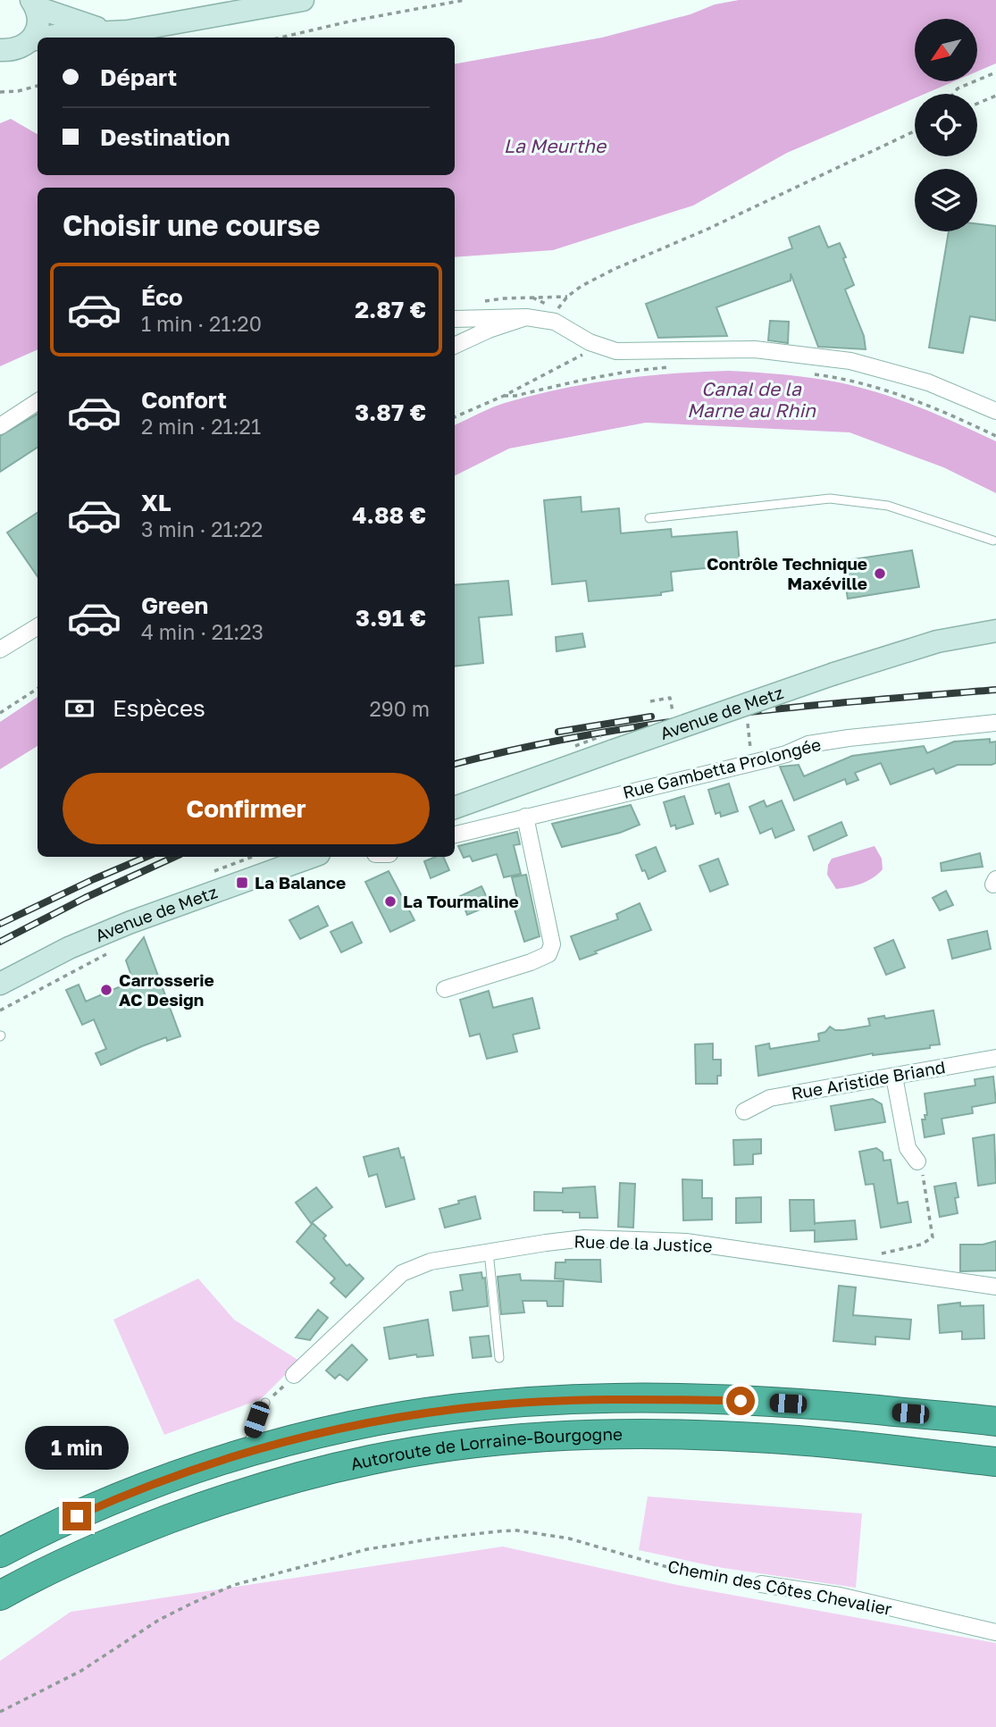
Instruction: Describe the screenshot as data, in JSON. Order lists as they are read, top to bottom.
{
  "streets": {
    "highway": ["Autoroute de Lorraine-Bourgogne"],
    "main road": ["Avenue de Metz"],
    "street": [
      "Rue Gambetta Prolongée",
      "Rue Aristide Briand",
      "Rue de la Justice",
      "Chemin des Côtes Chevalier"
    ]
  },
  "water": ["La Meurthe", "Canal de la Marne au Rhin"],
  "places": {
    "other": ["Contrôle Technique Maxéville", "La Tourmaline", "Carrosserie AC Design"],
    "transit": ["La Balance"]
  },
  "north": "bottom left",
  "page": {
    "banner": ["Départ", "Destination"],
    "heading": "Choisir une course",
    "list": [
      {
        "name": "Éco",
        "note": "1 min · 21:20",
        "value": "2.87 €"
      },
      {
        "name": "Confort",
        "note": "2 min · 21:21",
        "value": "3.87 €"
      },
      {
        "name": "XL",
        "note": "3 min · 21:22",
        "value": "4.88 €"
      },
      {
        "name": "Green",
        "note": "4 min · 21:23",
        "value": "3.91 €"
      }
    ],
    "pay": ["Espèces", "290 m"],
    "buttons": "Confirmer",
    "bubble": "1 min"
  }
}
